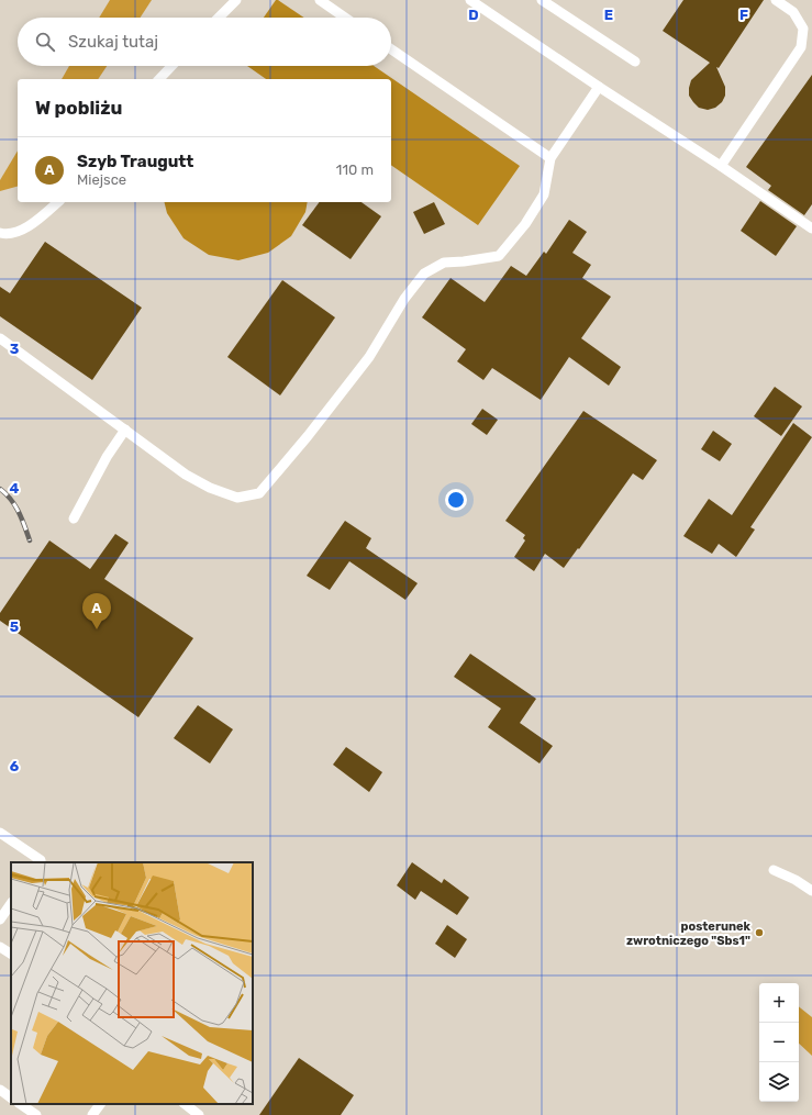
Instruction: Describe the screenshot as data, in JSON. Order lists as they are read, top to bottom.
{
  "places": ["posterunek zwrotniczego \"Sbs1\""],
  "page": {
    "search": "Szukaj tutaj",
    "heading": "W pobliżu",
    "list": [
      {
        "mark": "A",
        "name": "Szyb Traugutt",
        "note": "Miejsce",
        "value": "110 m"
      }
    ],
    "pins": "A",
    "map_buttons": ["+", "−"]
  },
  "grid": {
    "columns": ["D", "E", "F"],
    "rows": [
      "3",
      "4",
      "5",
      "6"
    ]
  }
}
